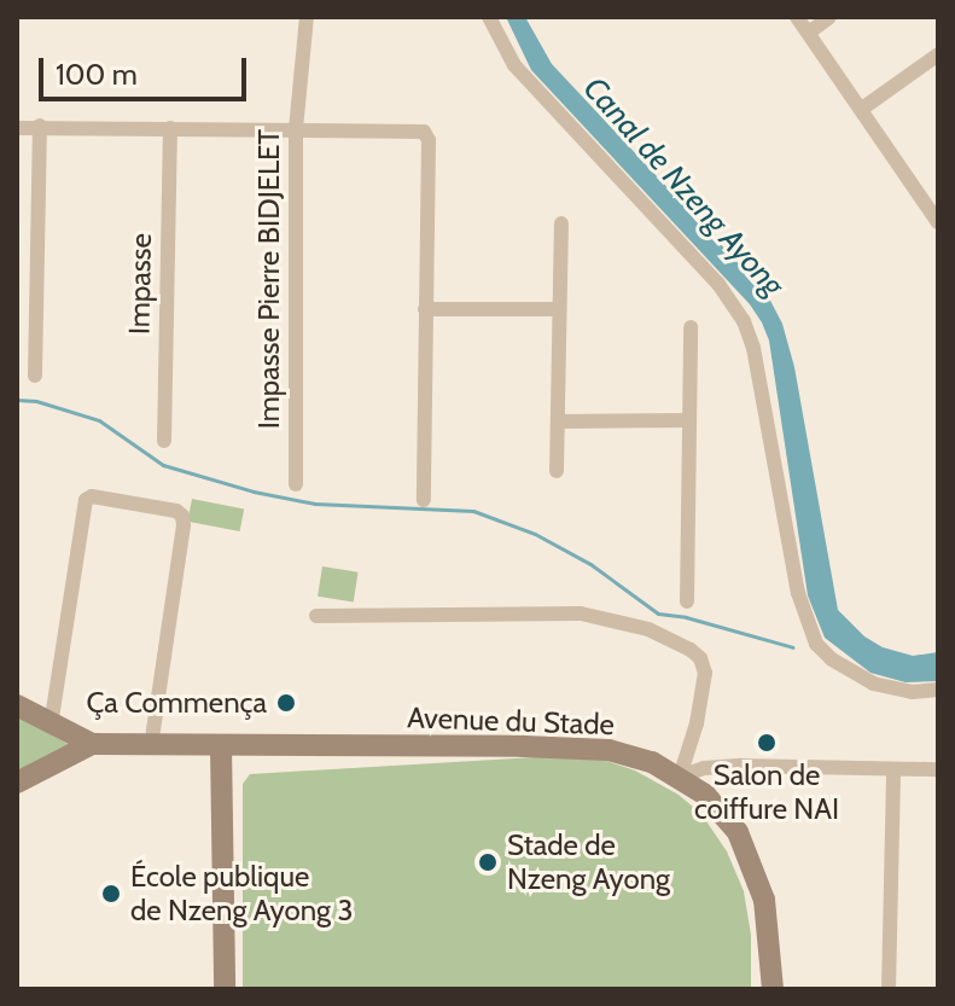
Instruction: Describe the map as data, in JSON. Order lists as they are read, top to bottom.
{
  "streets": {
    "main road": ["Avenue du Stade"],
    "street": ["Impasse Pierre BIDJELET", "Impasse"]
  },
  "water": ["Canal de Nzeng Ayong"],
  "places": [
    "Ça Commença",
    "Salon de coiffure NAI",
    "Stade de Nzeng Ayong",
    "École publique de Nzeng Ayong 3"
  ],
  "scale_bar": "100 m"
}
